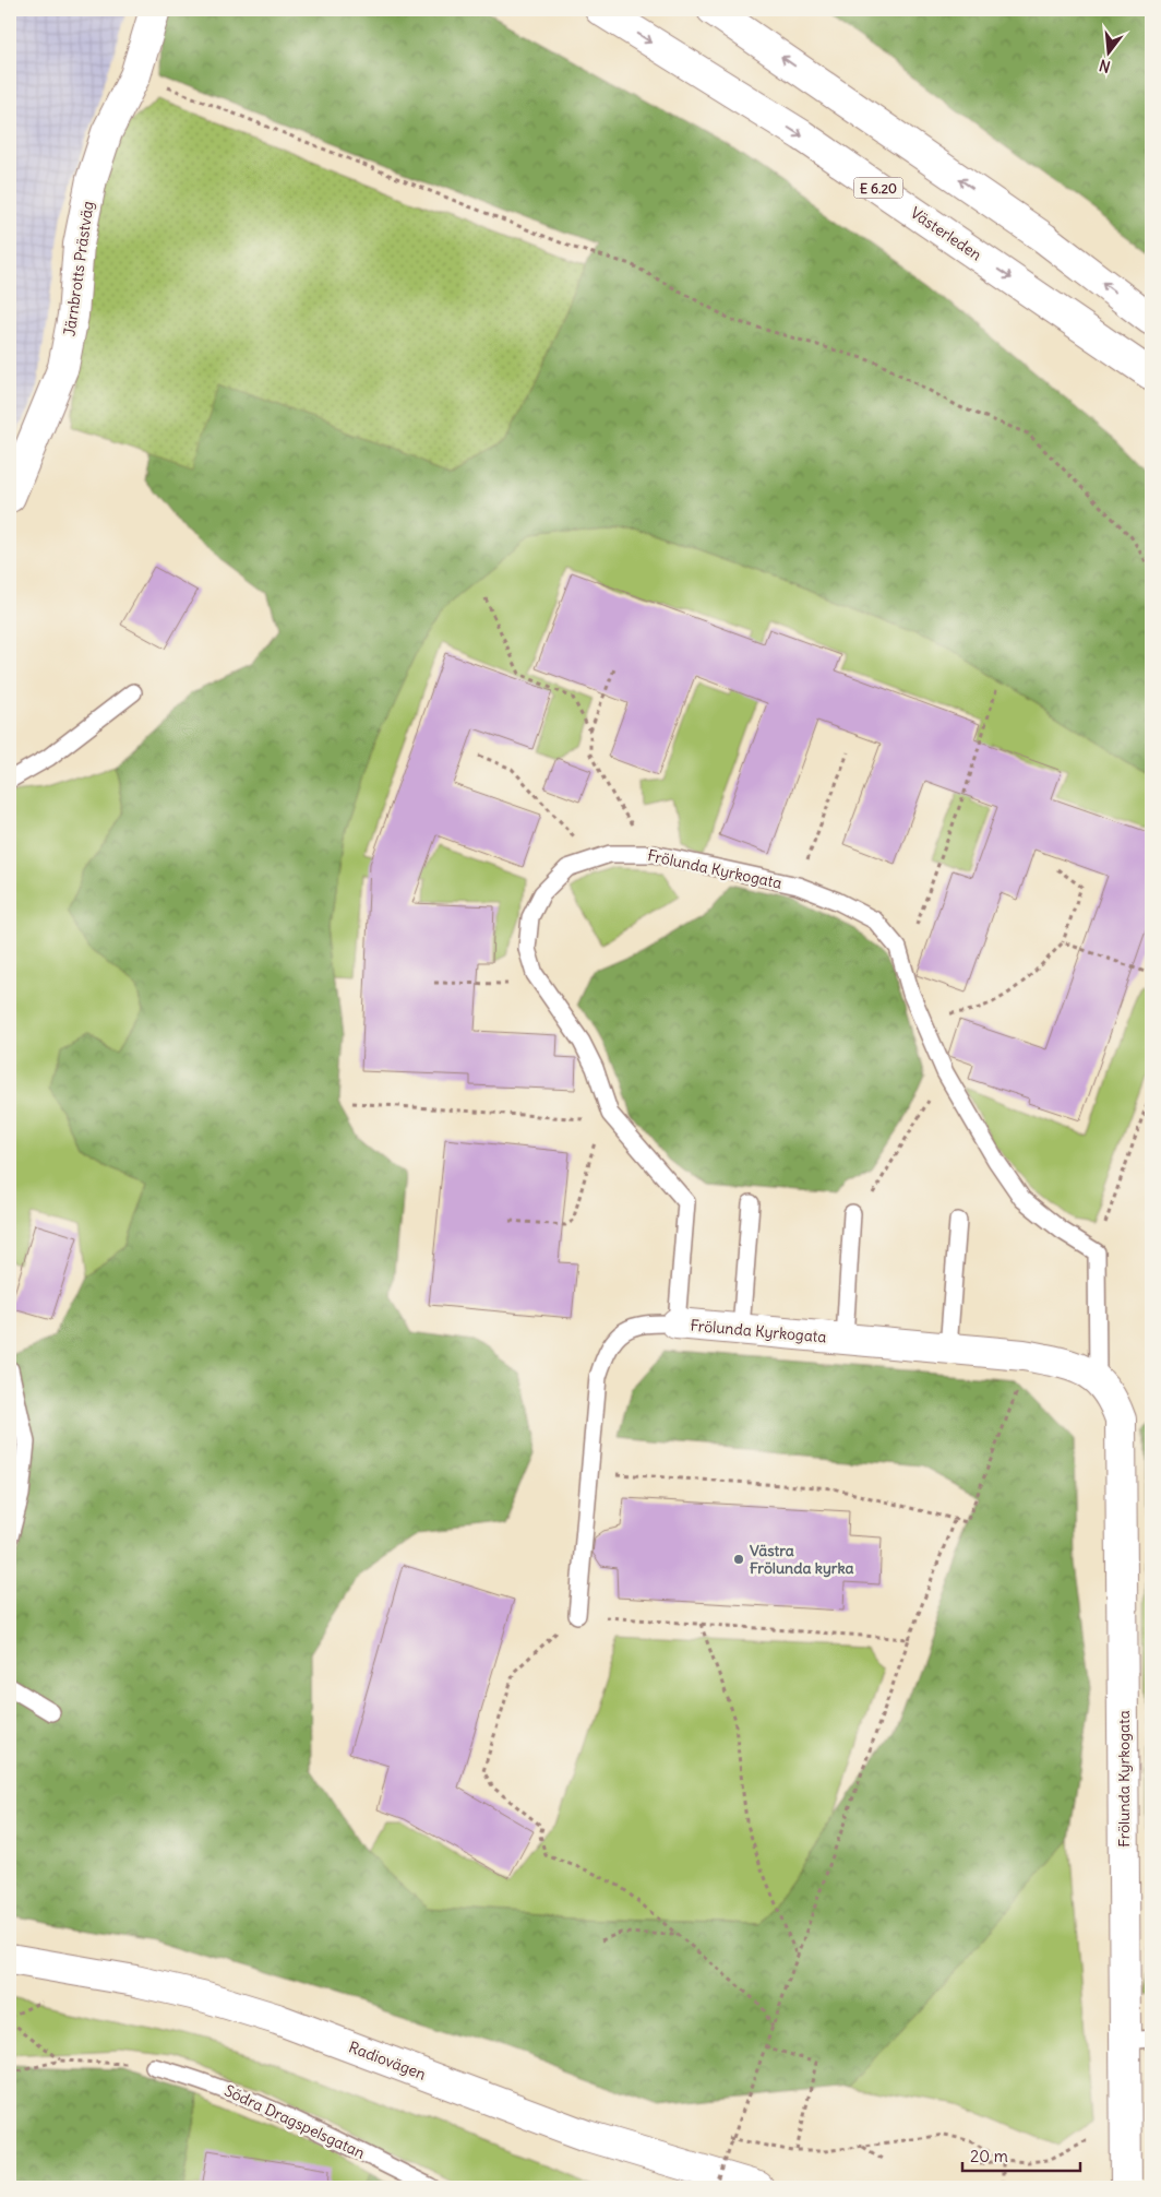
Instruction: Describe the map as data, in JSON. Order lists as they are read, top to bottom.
{
  "streets": {
    "main road": [
      "E 6.20",
      "Västerleden",
      "Järnbrotts Prästväg",
      "Frölunda Kyrkogata",
      "Radiovägen"
    ],
    "lane": ["Södra Dragspelsgatan"]
  },
  "places": ["Västra Frölunda kyrka"],
  "scale_bar": "20 m",
  "north": "bottom"
}
